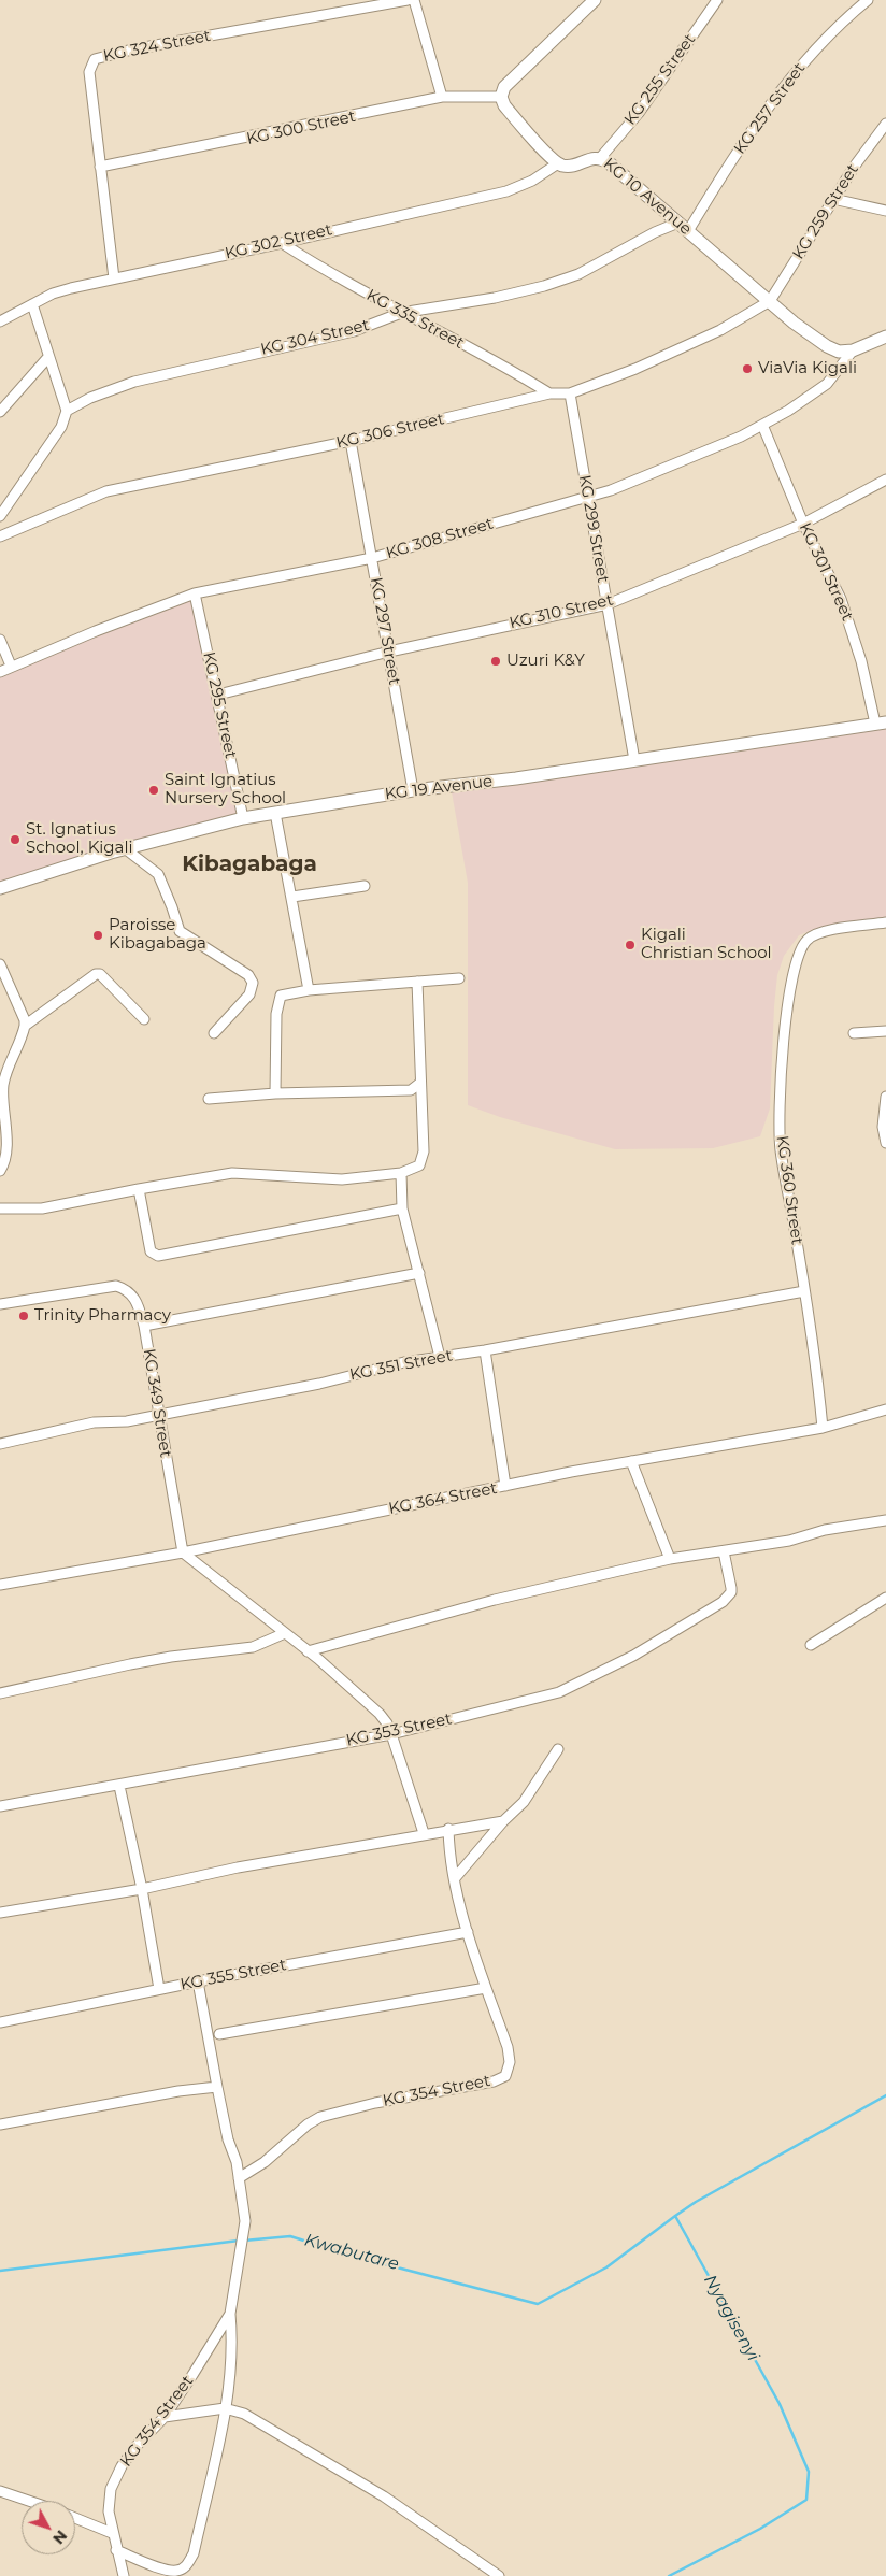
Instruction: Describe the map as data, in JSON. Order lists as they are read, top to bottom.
{
  "streets": {
    "main road": ["KG 10 Avenue", "KG 19 Avenue"],
    "street": [
      "KG 324 Street",
      "KG 255 Street",
      "KG 257 Street",
      "KG 300 Street",
      "KG 259 Street",
      "KG 302 Street",
      "KG 335 Street",
      "KG 304 Street",
      "KG 306 Street",
      "KG 299 Street",
      "KG 308 Street",
      "KG 301 Street",
      "KG 310 Street",
      "KG 297 Street",
      "KG 295 Street",
      "KG 360 Street",
      "KG 351 Street",
      "KG 349 Street",
      "KG 364 Street",
      "KG 353 Street",
      "KG 355 Street",
      "KG 354 Street"
    ]
  },
  "crossings": [
    ["KG 324 Street", "KG 300 Street"],
    ["KG 324 Street", "KG 302 Street"],
    ["KG 255 Street", "KG 10 Avenue"],
    ["KG 257 Street", "KG 10 Avenue"],
    ["KG 257 Street", "KG 304 Street"],
    ["KG 10 Avenue", "KG 259 Street"],
    ["KG 10 Avenue", "KG 302 Street"],
    ["KG 10 Avenue", "KG 304 Street"],
    ["KG 10 Avenue", "KG 306 Street"],
    ["KG 10 Avenue", "KG 308 Street"],
    ["KG 259 Street", "KG 306 Street"],
    ["KG 302 Street", "KG 335 Street"],
    ["KG 335 Street", "KG 304 Street"],
    ["KG 335 Street", "KG 306 Street"],
    ["KG 306 Street", "KG 299 Street"],
    ["KG 306 Street", "KG 297 Street"],
    ["KG 299 Street", "KG 308 Street"],
    ["KG 299 Street", "KG 310 Street"],
    ["KG 299 Street", "KG 19 Avenue"],
    ["KG 308 Street", "KG 301 Street"],
    ["KG 308 Street", "KG 297 Street"],
    ["KG 308 Street", "KG 295 Street"],
    ["KG 301 Street", "KG 310 Street"],
    ["KG 301 Street", "KG 19 Avenue"],
    ["KG 310 Street", "KG 297 Street"],
    ["KG 310 Street", "KG 295 Street"],
    ["KG 297 Street", "KG 19 Avenue"],
    ["KG 295 Street", "KG 19 Avenue"],
    ["KG 360 Street", "KG 351 Street"],
    ["KG 360 Street", "KG 364 Street"],
    ["KG 351 Street", "KG 349 Street"],
    ["KG 349 Street", "KG 364 Street"],
    ["KG 355 Street", "KG 354 Street"]
  ],
  "districts": ["Kibagabaga"],
  "water": ["Kwabutare", "Nyagisenyi"],
  "places": [
    "ViaVia Kigali",
    "Uzuri K&Y",
    "Saint Ignatius Nursery School",
    "St. Ignatius School, Kigali",
    "Paroisse Kibagabaga",
    "Kigali Christian School",
    "Trinity Pharmacy"
  ],
  "north": "bottom right"
}
